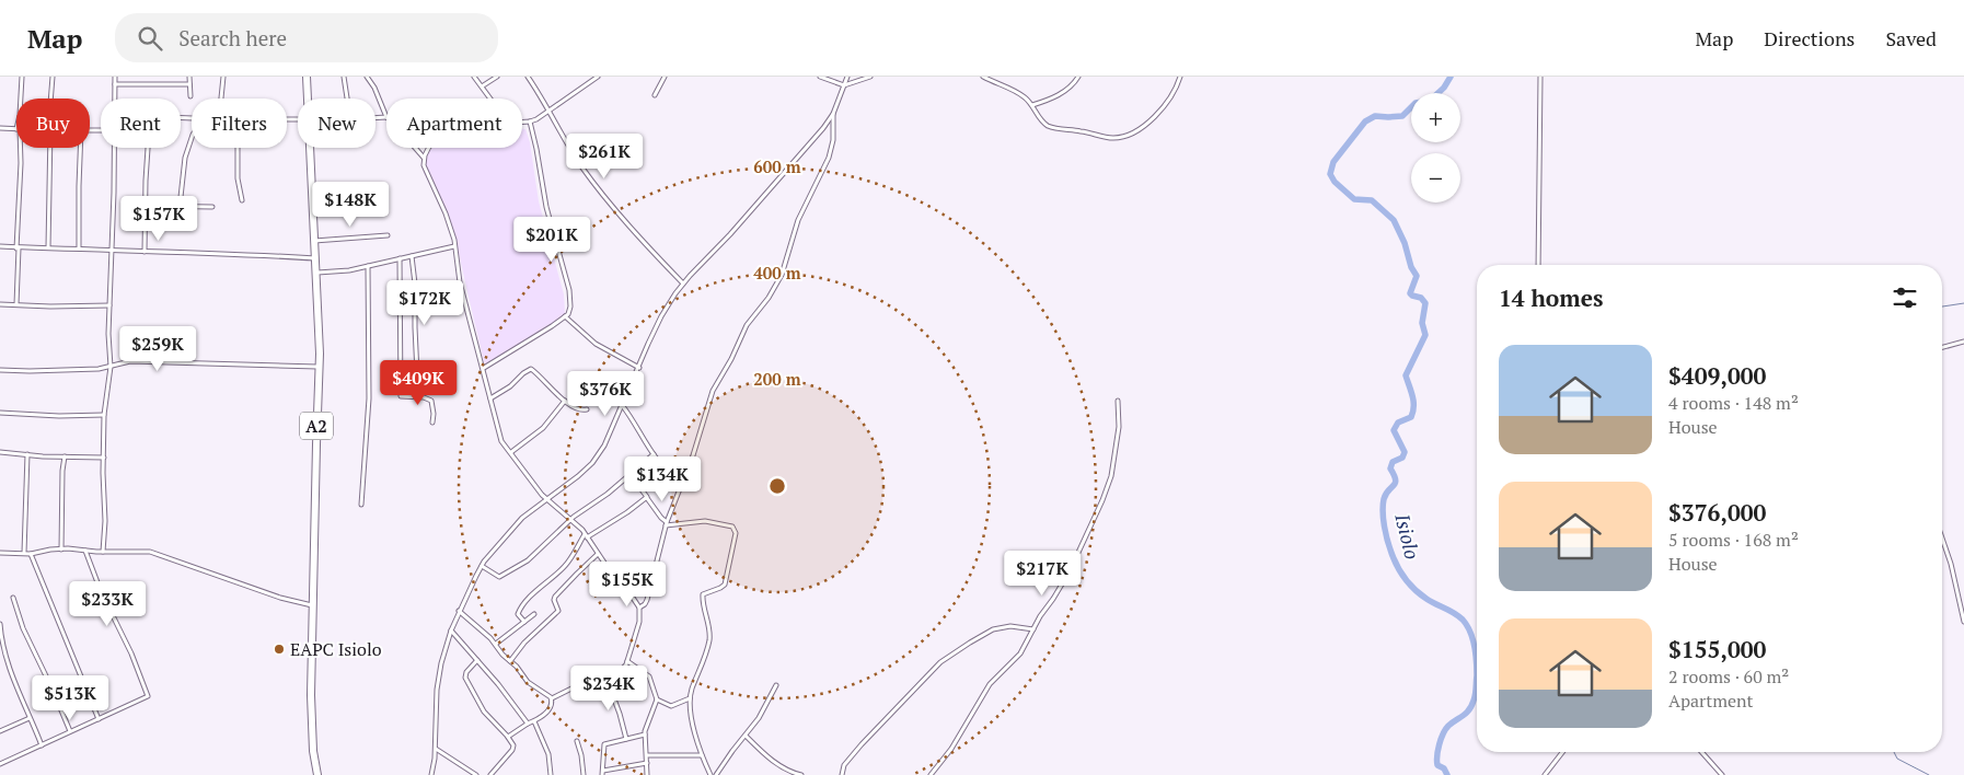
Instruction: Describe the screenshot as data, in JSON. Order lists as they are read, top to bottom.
{
  "streets": {
    "highway": ["A2"]
  },
  "water": ["Isiolo"],
  "places": ["EAPC Isiolo"],
  "page": {
    "header": "Map",
    "search": "Search here",
    "nav": ["Map", "Directions", "Saved"],
    "map_buttons": ["+", "−"],
    "chip": [
      "Buy",
      "Rent",
      "Filters",
      "New",
      "Apartment"
    ],
    "price": [
      "$261K",
      "$148K",
      "$157K",
      "$201K",
      "$172K",
      "$259K",
      "$409K",
      "$376K",
      "$134K",
      "$217K",
      "$155K",
      "$233K",
      "$234K",
      "$513K"
    ],
    "heading": "14 homes",
    "list": [
      {
        "name": "$409,000",
        "note": "4 rooms · 148 m² · House"
      },
      {
        "name": "$376,000",
        "note": "5 rooms · 168 m² · House"
      },
      {
        "name": "$155,000",
        "note": "2 rooms · 60 m² · Apartment"
      }
    ]
  },
  "rings": ["600 m", "400 m", "200 m"]
}
